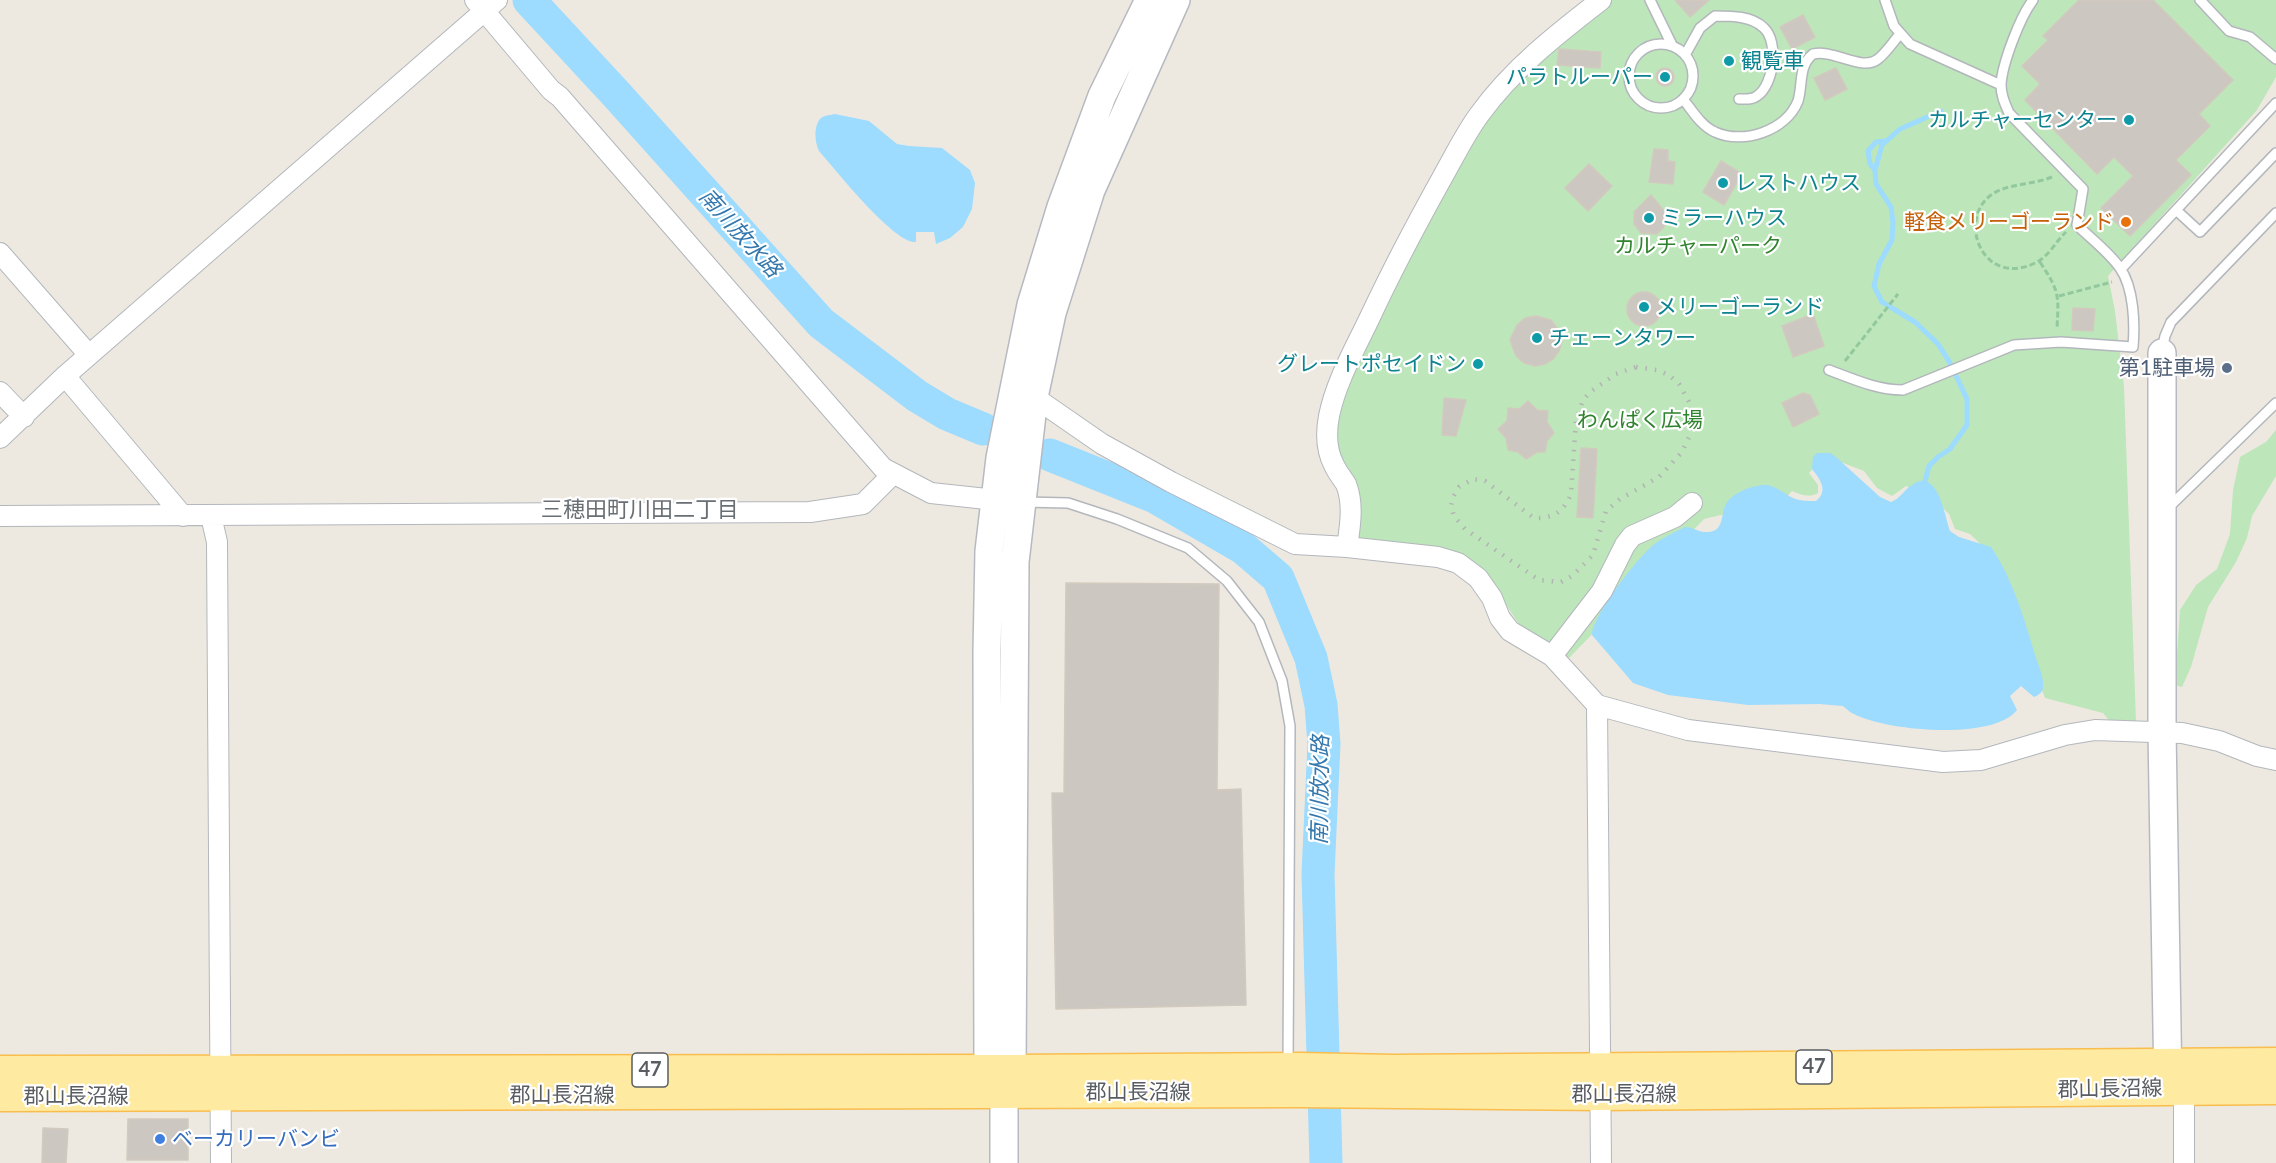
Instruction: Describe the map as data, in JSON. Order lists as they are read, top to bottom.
{
  "streets": {
    "main road": ["47", "郡山長沼線"]
  },
  "districts": ["三穂田町川田二丁目"],
  "water": ["南川放水路"],
  "parks": ["カルチャーパーク", "わんぱく広場"],
  "places": [
    "観覧車",
    "パラトルーパー",
    "カルチャーセンター",
    "レストハウス",
    "ミラーハウス",
    "軽食メリーゴーランド",
    "メリーゴーランド",
    "チェーンタワー",
    "グレートポセイドン",
    "第1駐車場",
    "ベーカリーバンビ"
  ]
}
